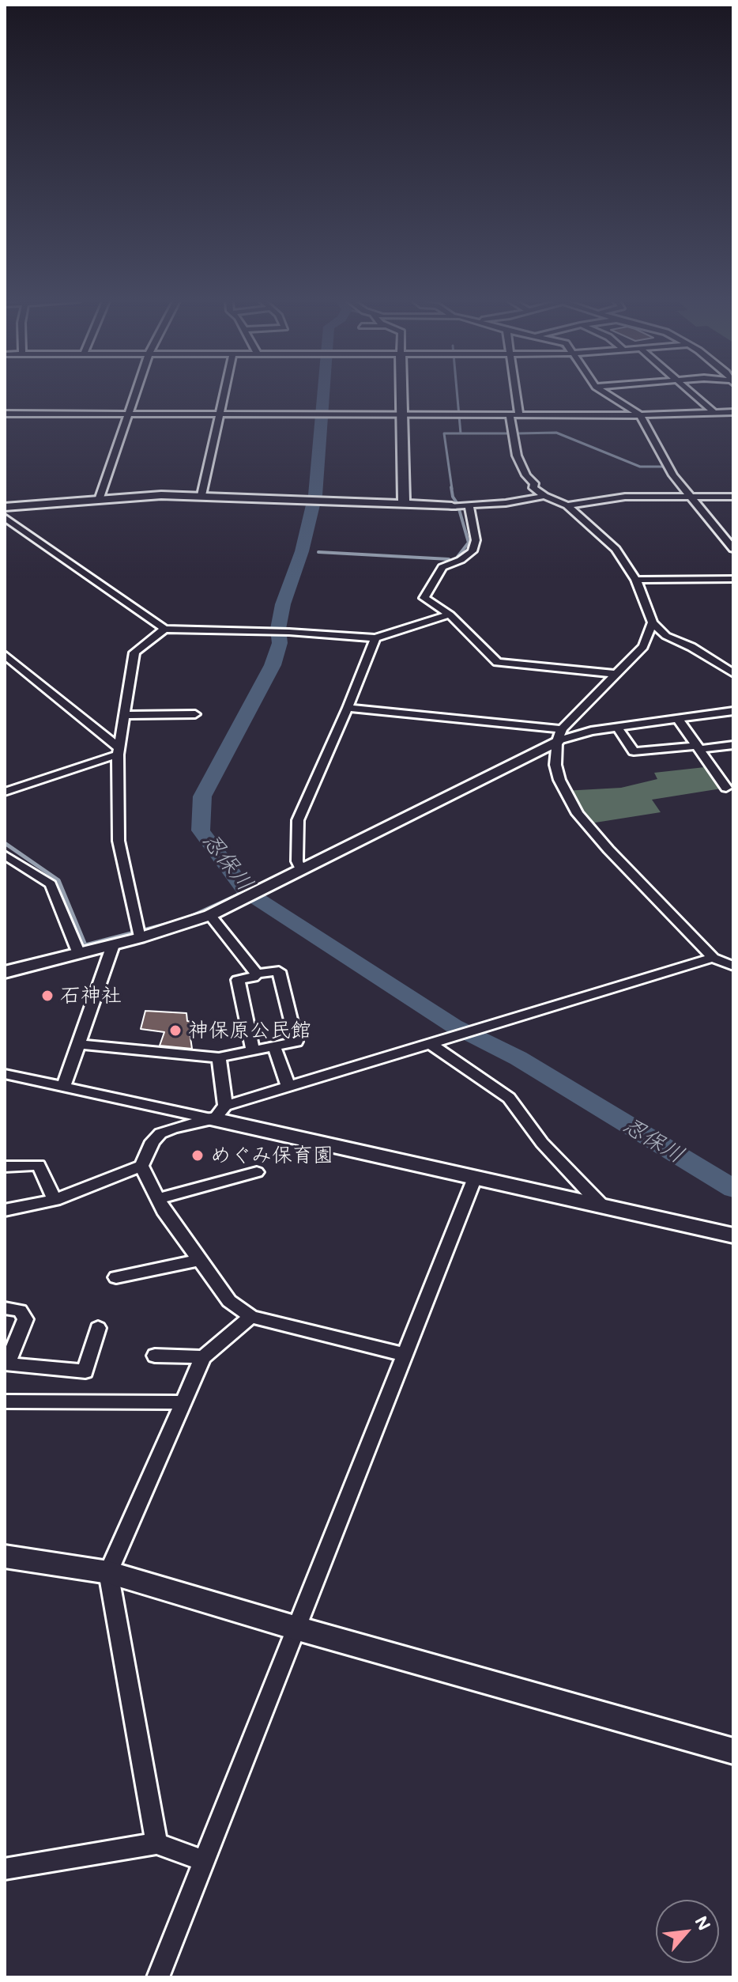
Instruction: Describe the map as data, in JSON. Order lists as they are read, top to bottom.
{
  "water": ["忍保川"],
  "places": ["石神社", "神保原公民館", "めぐみ保育園"],
  "north": "top right"
}
